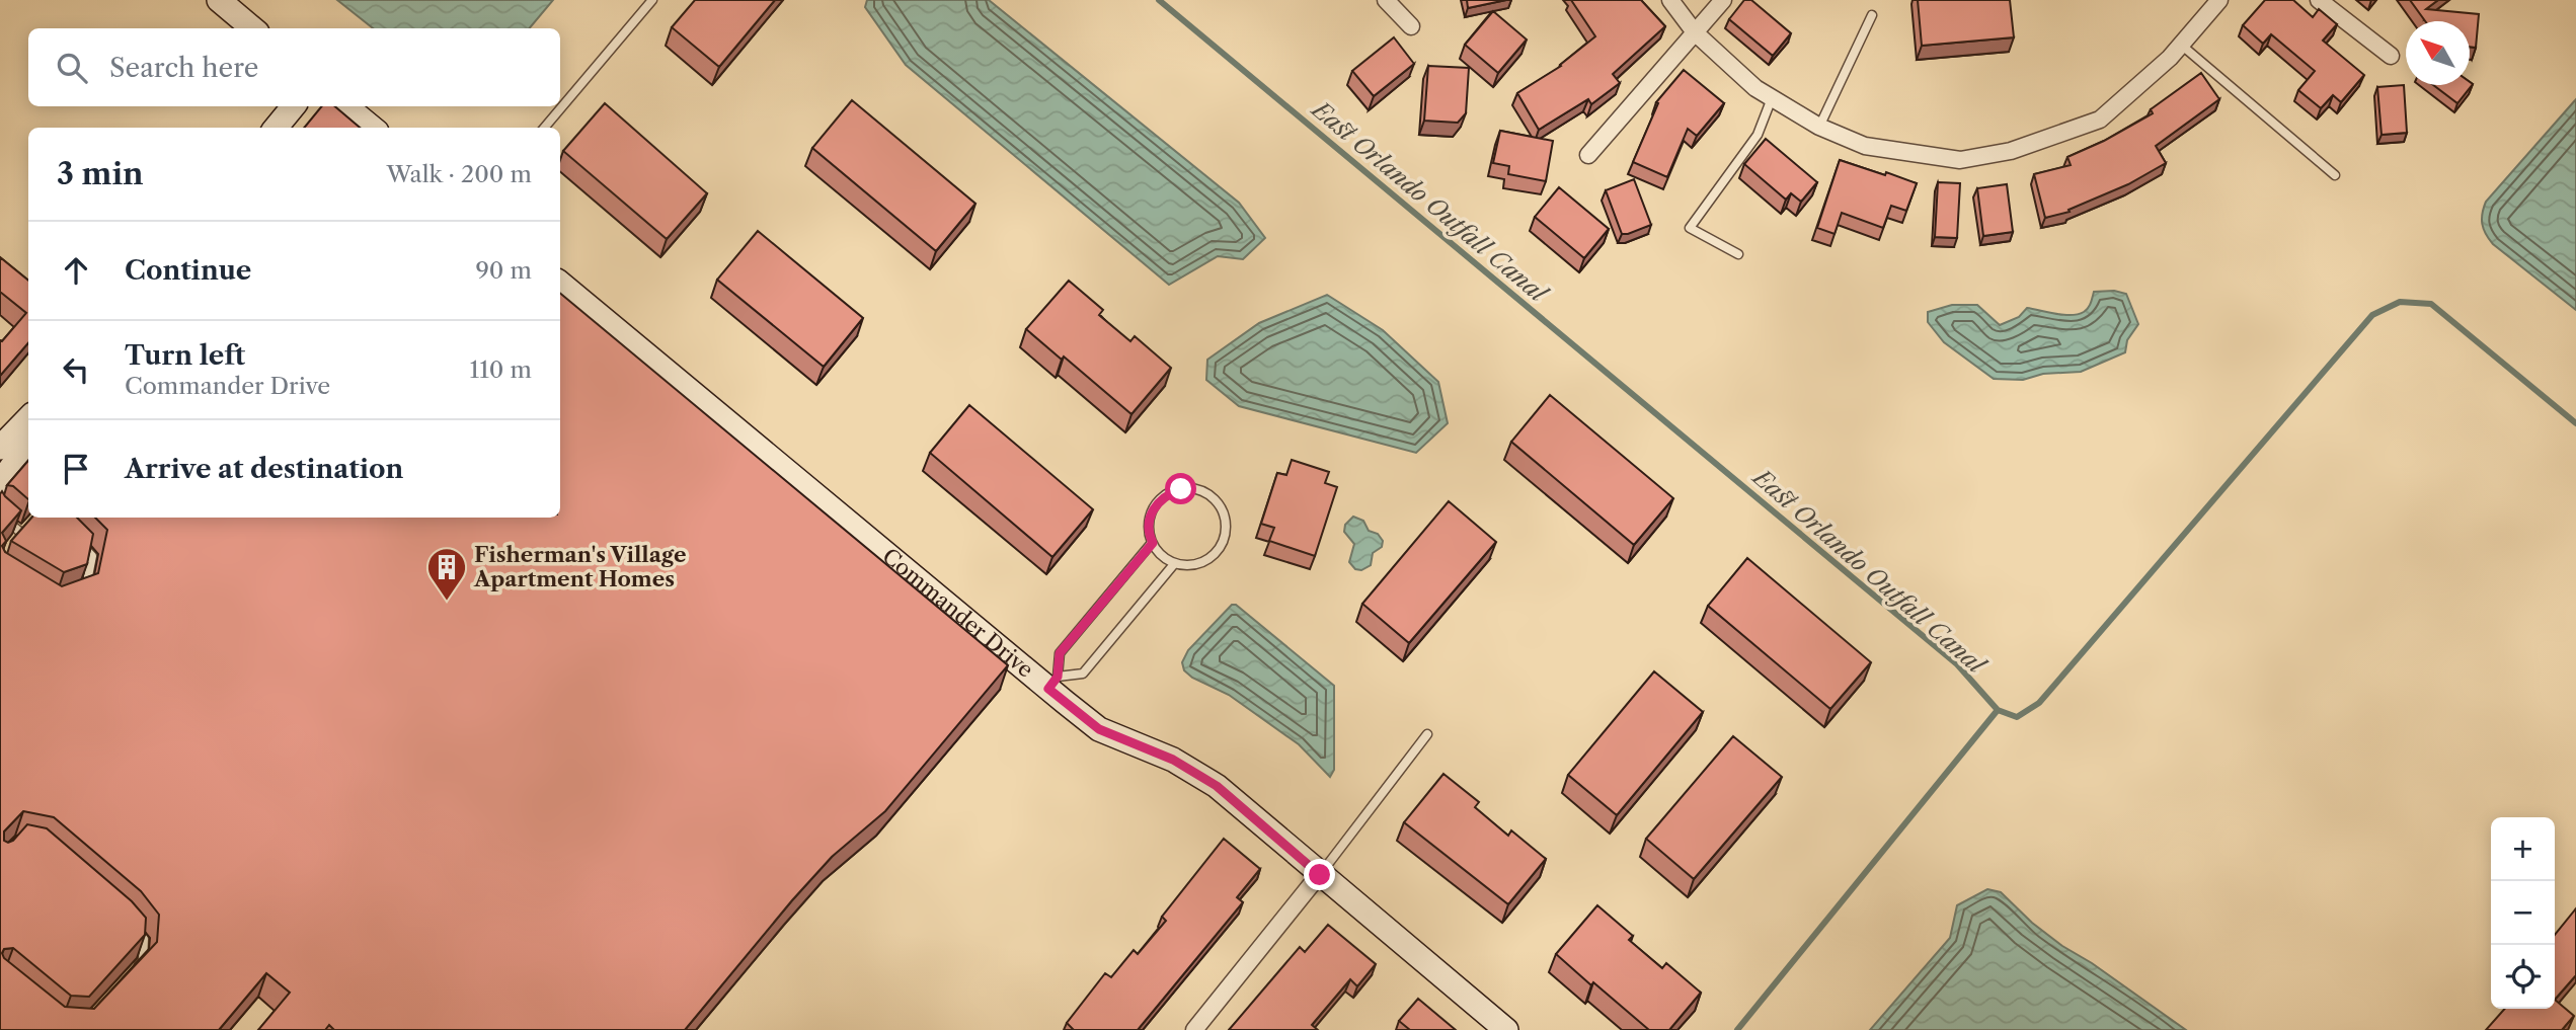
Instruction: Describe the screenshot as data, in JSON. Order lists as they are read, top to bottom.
{
  "streets": {
    "street": ["Commander Drive"]
  },
  "water": ["East Orlando Outfall Canal"],
  "places": {
    "building": ["Fisherman's Village Apartment Homes"]
  },
  "north": "top left",
  "page": {
    "search": "Search here",
    "heading": ["3 min", "Walk · 200 m"],
    "list": [
      ["Continue", "90 m"],
      ["Turn left", "Commander Drive", "110 m"],
      "Arrive at destination"
    ],
    "map_buttons": ["+", "−"]
  }
}
